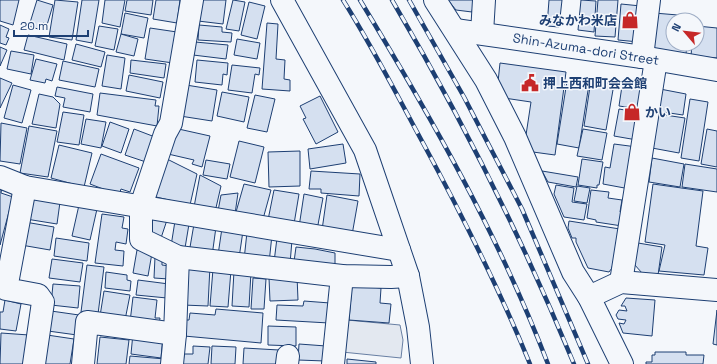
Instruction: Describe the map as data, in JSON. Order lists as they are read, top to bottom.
{
  "streets": {
    "street": ["Shin-Azuma-dori Street"]
  },
  "places": {
    "shop": ["みなかわ米店", "かい"],
    "public building": ["押上西和町会会館"]
  },
  "scale_bar": "20 m",
  "north": "top left"
}
